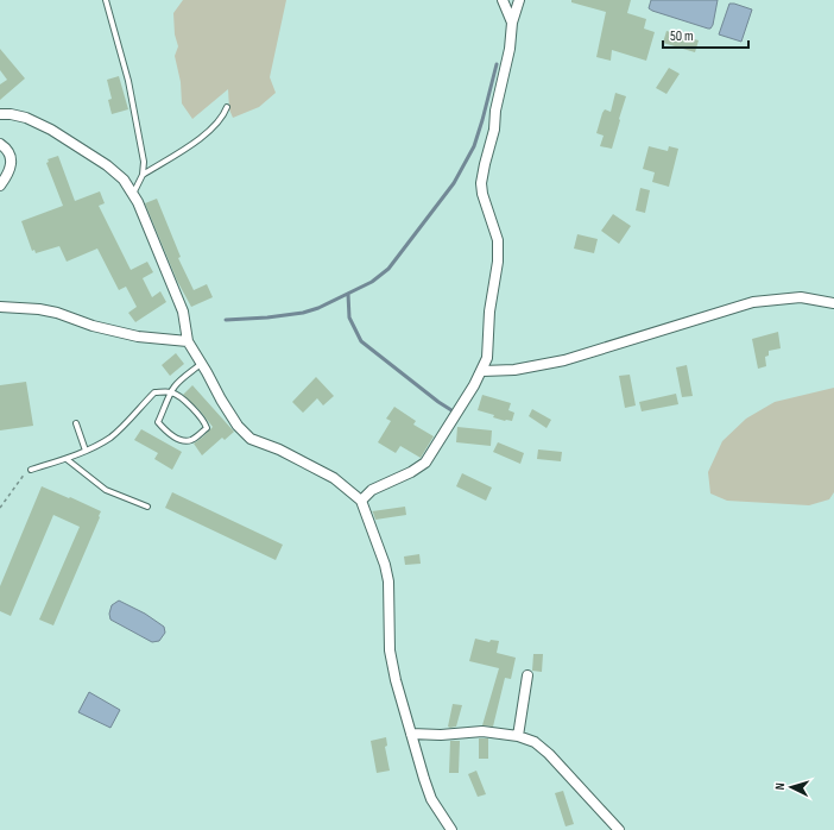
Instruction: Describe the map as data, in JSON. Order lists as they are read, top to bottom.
{
  "scale_bar": "50 m",
  "north": "left"
}
